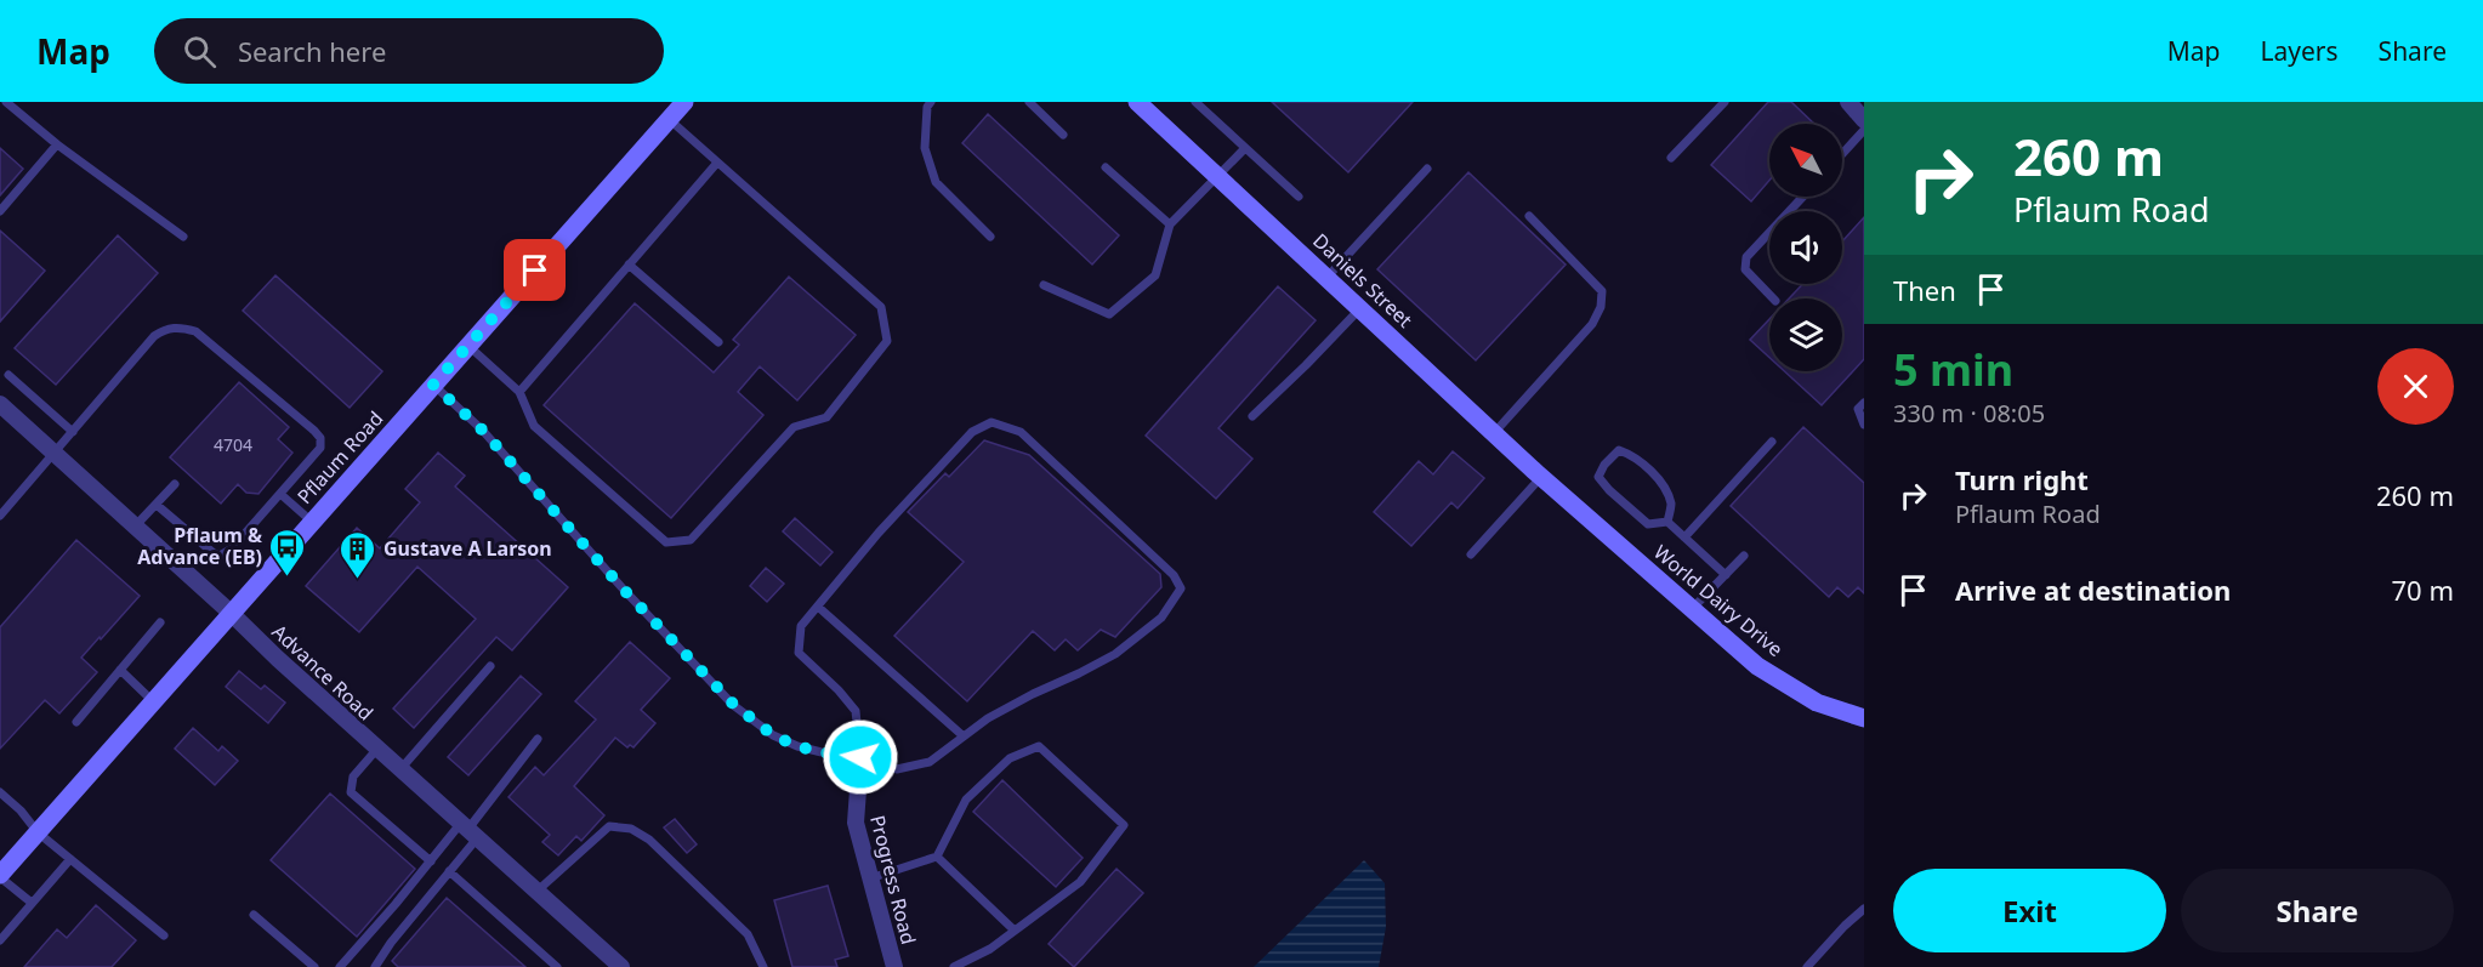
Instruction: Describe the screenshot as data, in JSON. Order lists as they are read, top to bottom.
{
  "streets": {
    "street": [
      "Daniels Street",
      "Pflaum Road",
      "World Dairy Drive",
      "Advance Road",
      "Progress Road"
    ]
  },
  "crossings": [
    ["Daniels Street", "World Dairy Drive"],
    ["Pflaum Road", "Advance Road"]
  ],
  "places": {
    "bus stop": ["Pflaum & Advance (EB)"],
    "building": ["Gustave A Larson"]
  },
  "house_numbers": ["4704"],
  "north": "top left",
  "page": {
    "header": "Map",
    "search": "Search here",
    "nav": ["Map", "Layers", "Share"],
    "turn": ["260 m", "Pflaum Road"],
    "then": "Then",
    "heading": ["5 min", "330 m · 08:05"],
    "list": [
      {
        "name": "Turn right",
        "note": "Pflaum Road",
        "value": "260 m"
      },
      {
        "name": "Arrive at destination",
        "value": "70 m"
      }
    ],
    "buttons": ["Exit", "Share"]
  }
}
